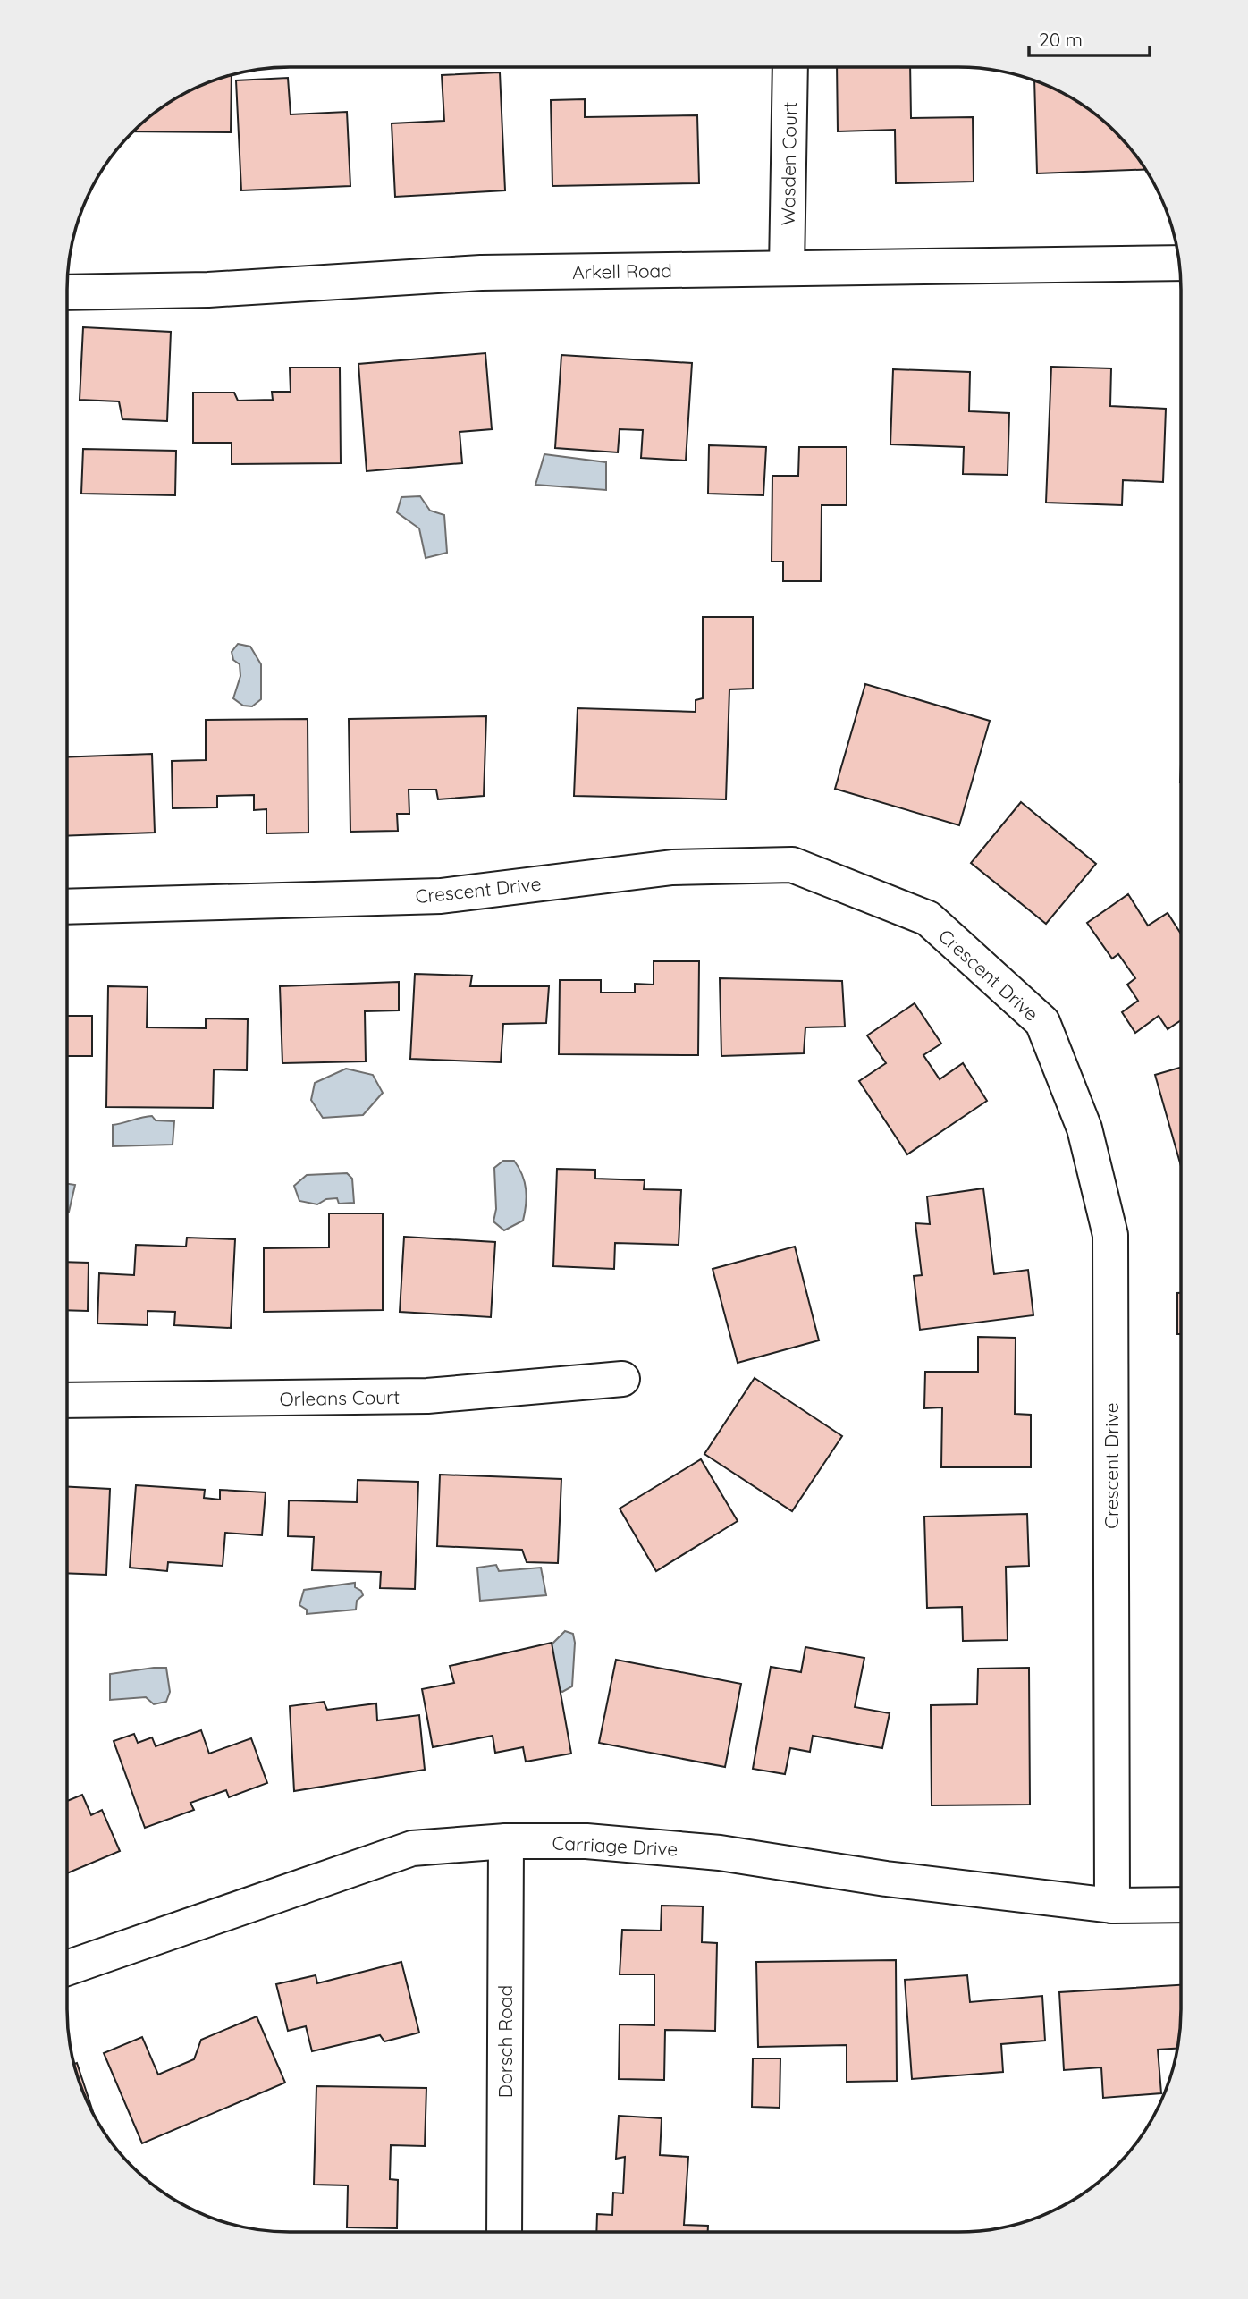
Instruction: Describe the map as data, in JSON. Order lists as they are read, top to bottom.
{
  "streets": {
    "street": [
      "Wasden Court",
      "Arkell Road",
      "Crescent Drive",
      "Orleans Court",
      "Carriage Drive",
      "Dorsch Road"
    ]
  },
  "crossings": [
    ["Wasden Court", "Arkell Road"],
    ["Crescent Drive", "Carriage Drive"],
    ["Carriage Drive", "Dorsch Road"]
  ],
  "scale_bar": "20 m"
}
